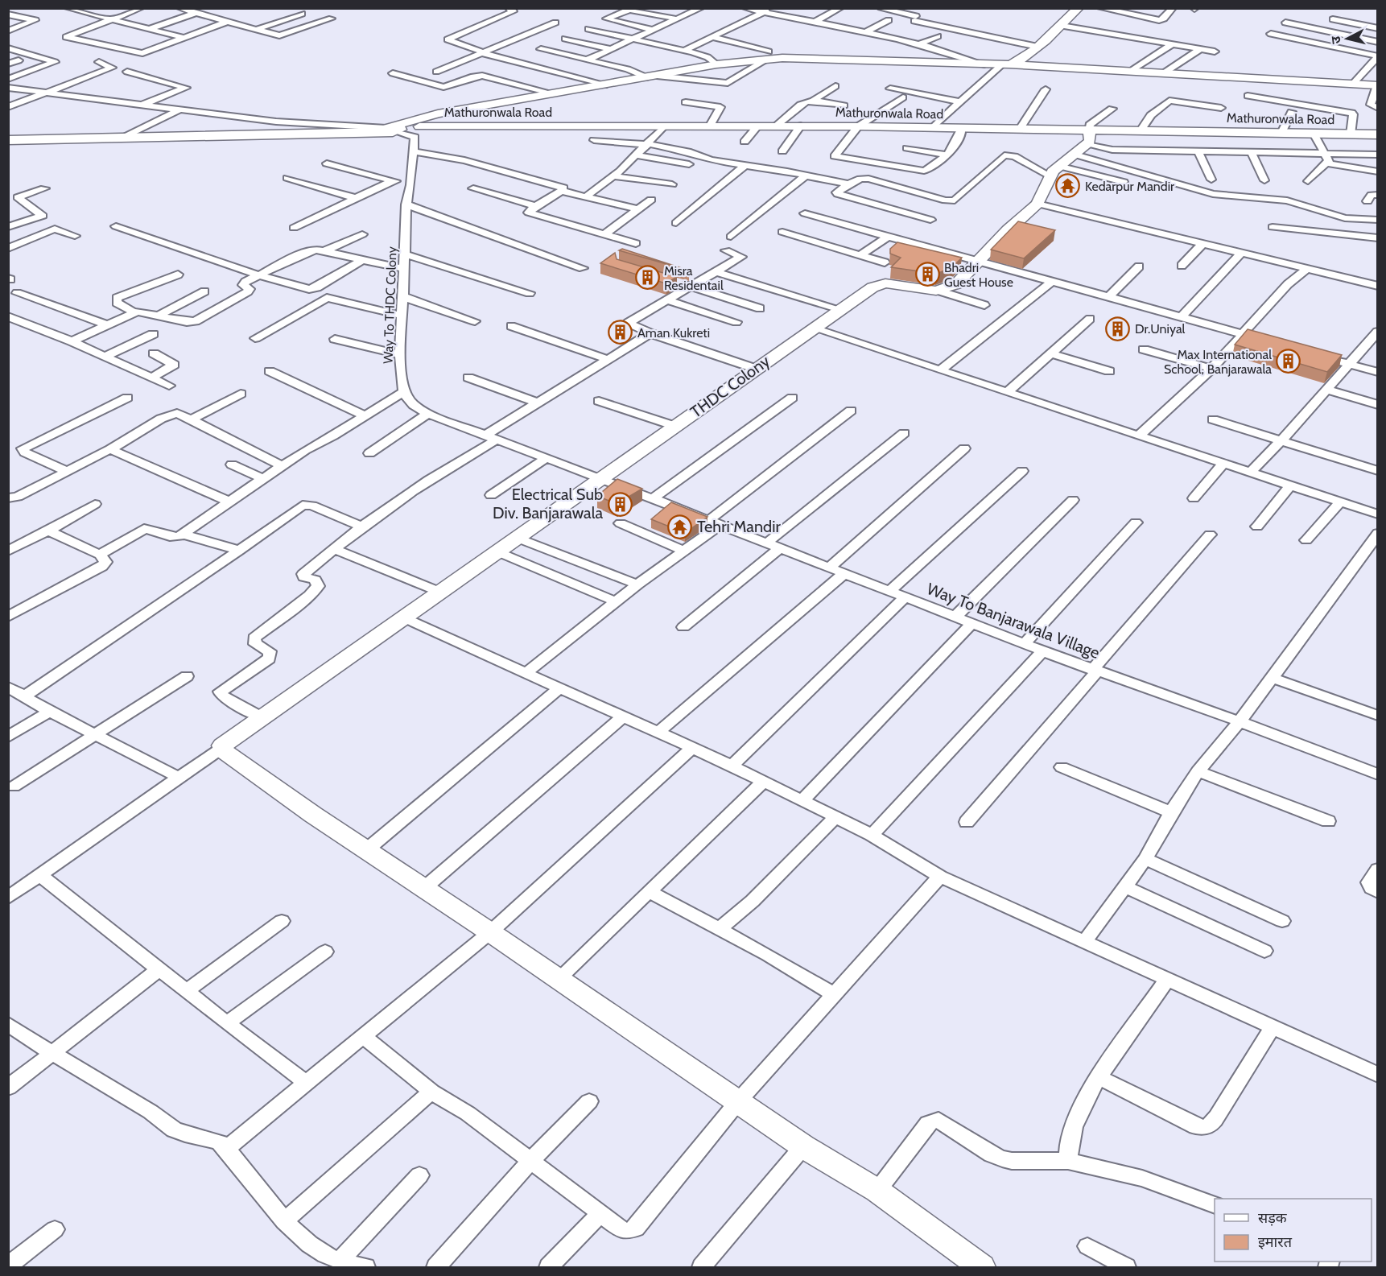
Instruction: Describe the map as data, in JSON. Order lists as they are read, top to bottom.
{
  "streets": {
    "street": [
      "Mathuronwala Road",
      "Way To THDC Colony",
      "THDC Colony",
      "Way To Banjarawala Village"
    ]
  },
  "crossings": [
    ["Mathuronwala Road", "Way To THDC Colony"],
    ["THDC Colony", "Way To Banjarawala Village"]
  ],
  "places": {
    "temple": ["Kedarpur Mandir", "Tehri Mandir"],
    "building": [
      "Bhadri Guest House",
      "Misra Residentail",
      "Dr.Uniyal",
      "Aman Kukreti",
      "Max International School, Banjarawala",
      "Electrical Sub Div. Banjarawala"
    ]
  },
  "legend": ["सड़क", "इमारत"],
  "north": "left"
}
